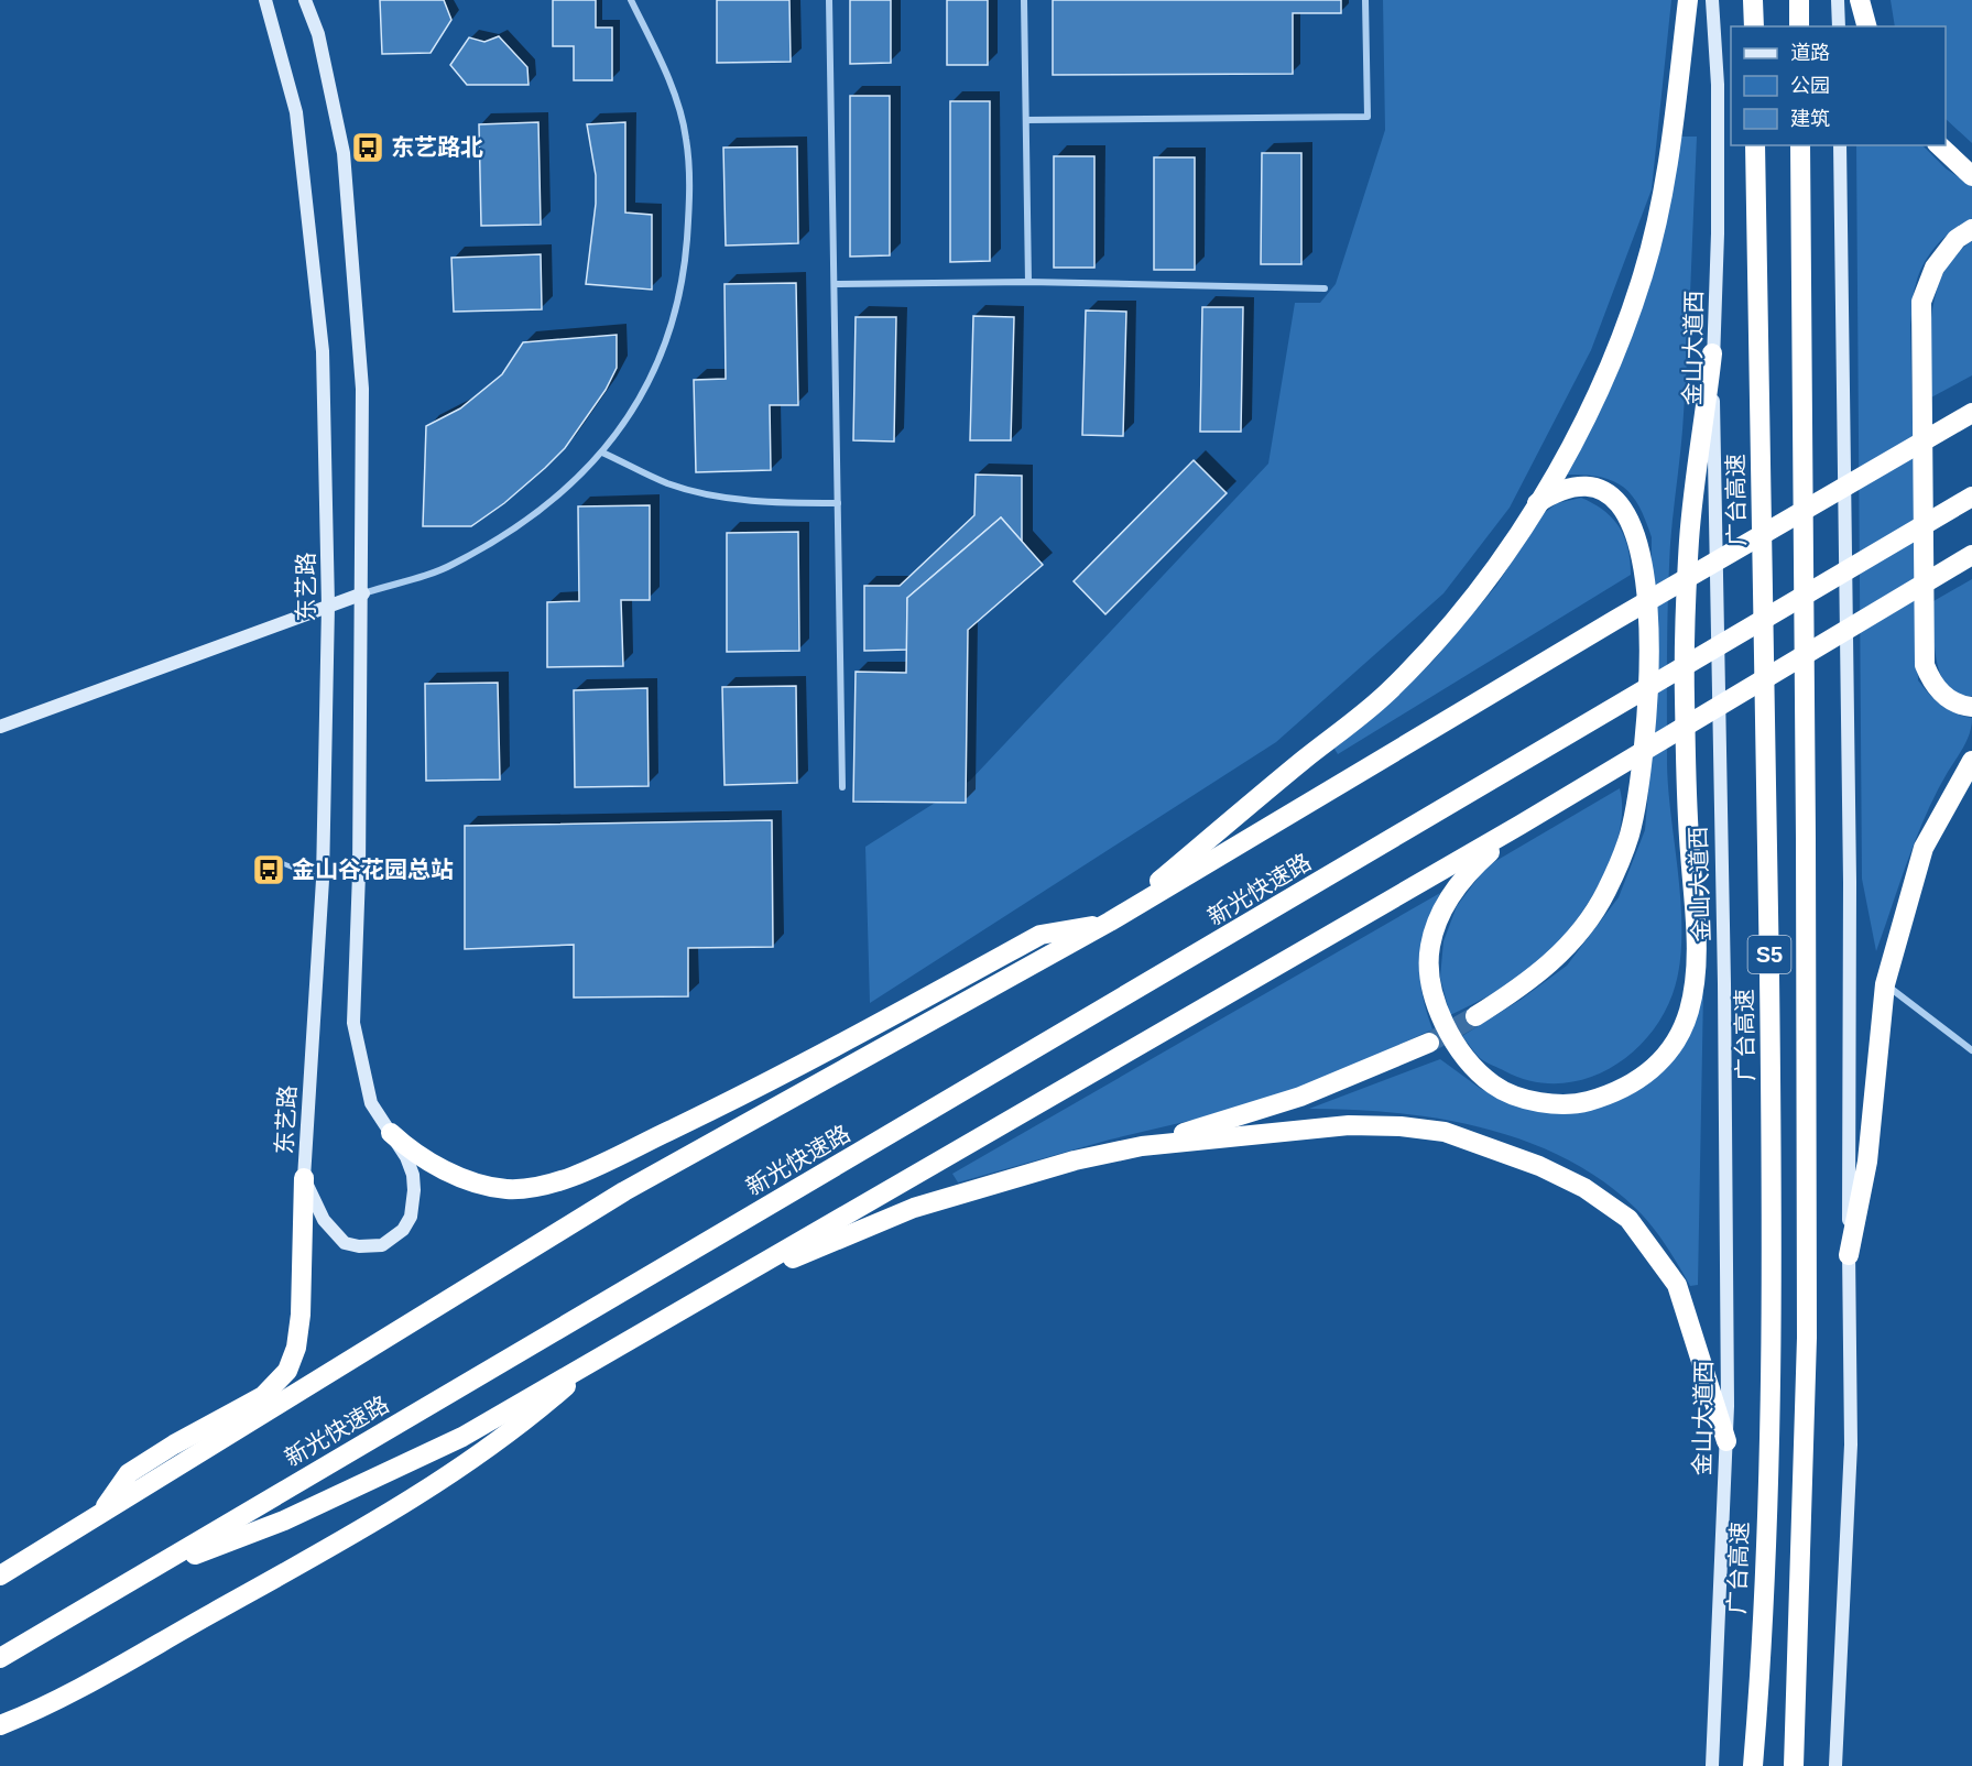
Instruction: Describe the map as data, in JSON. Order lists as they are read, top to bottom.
{
  "streets": {
    "highway": ["广台高速", "新光快速路", "S5"],
    "main road": ["金山大道西", "东艺路"]
  },
  "places": {
    "bus stop": ["东艺路北", "金山谷花园总站"]
  },
  "legend": ["道路", "公园", "建筑"]
}
